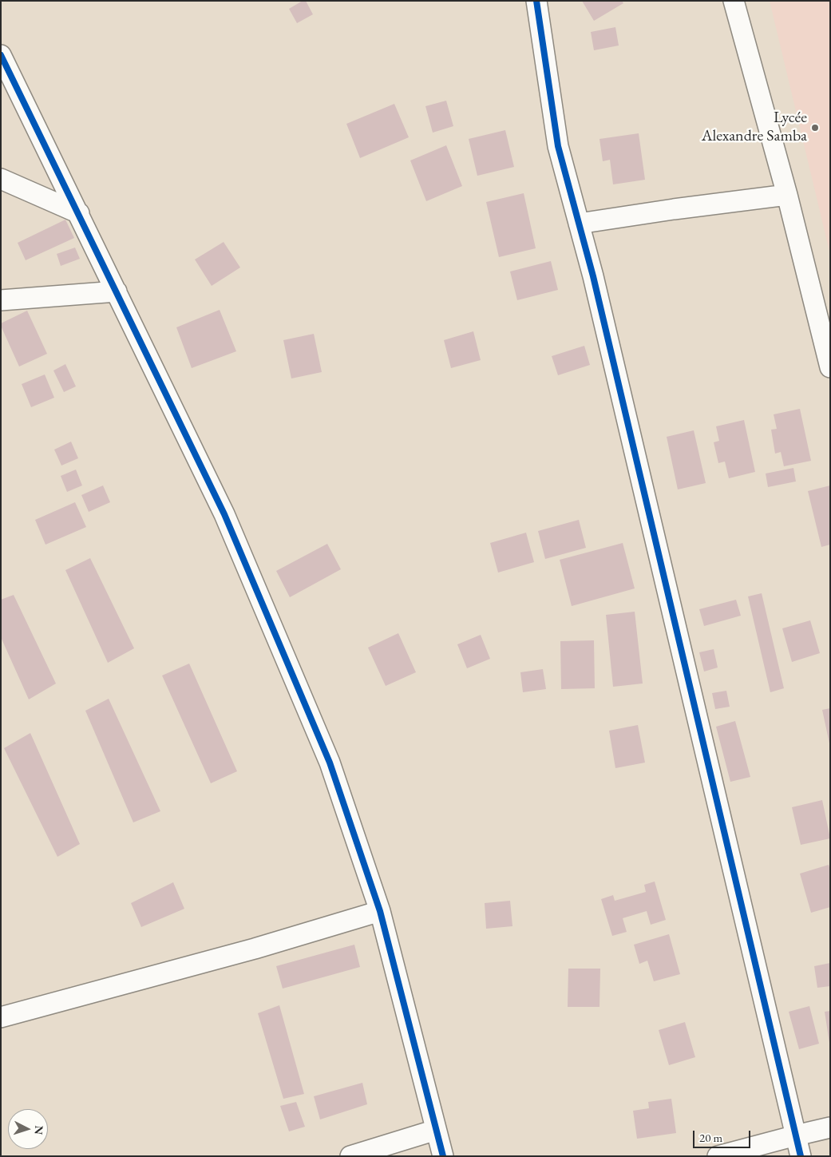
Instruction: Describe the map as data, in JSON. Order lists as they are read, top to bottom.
{
  "places": ["Lycée Alexandre Samba"],
  "scale_bar": "20 m",
  "north": "right"
}
